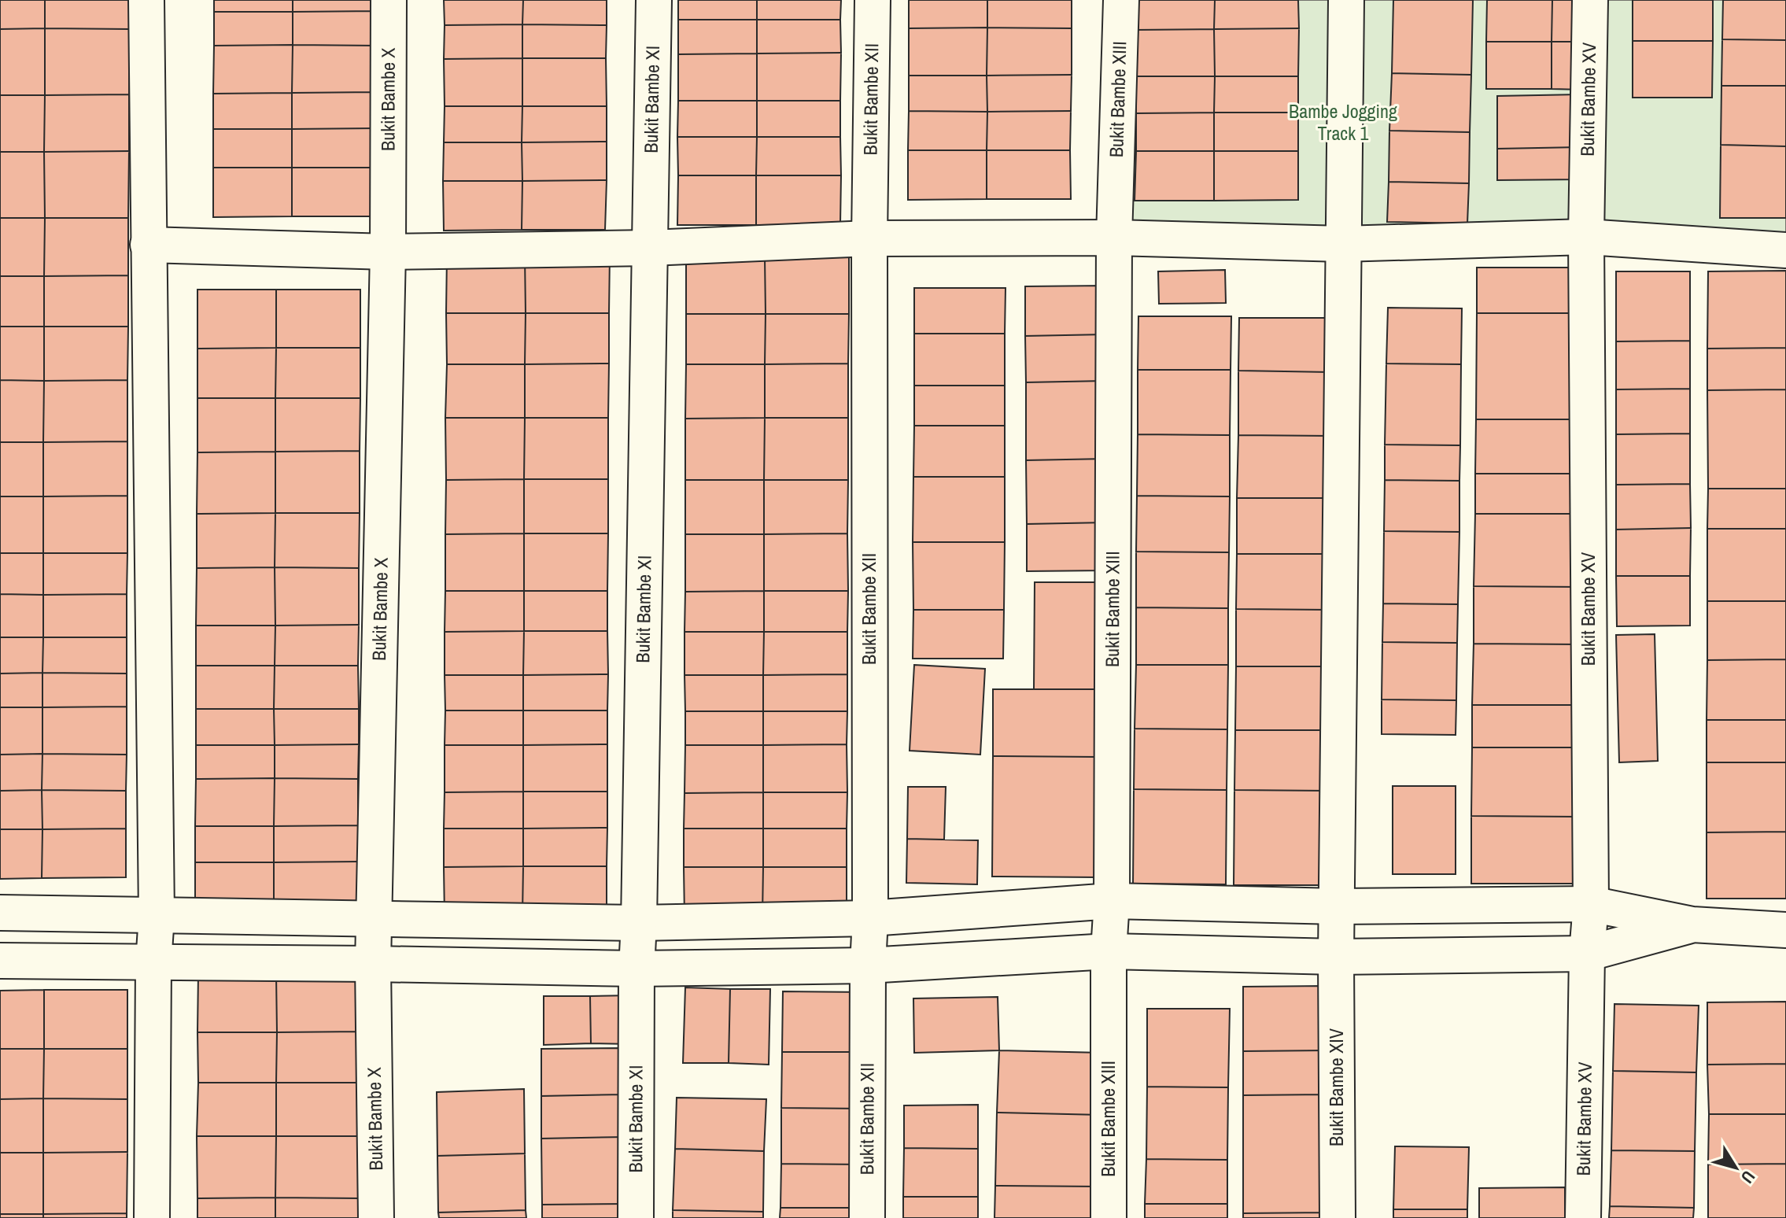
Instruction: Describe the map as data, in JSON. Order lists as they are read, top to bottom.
{
  "streets": {
    "street": [
      "Bukit Bambe X",
      "Bukit Bambe XI",
      "Bukit Bambe XII",
      "Bukit Bambe XIII",
      "Bukit Bambe XV",
      "Bukit Bambe XIV"
    ]
  },
  "parks": ["Bambe Jogging Track 1"],
  "north": "bottom right"
}
